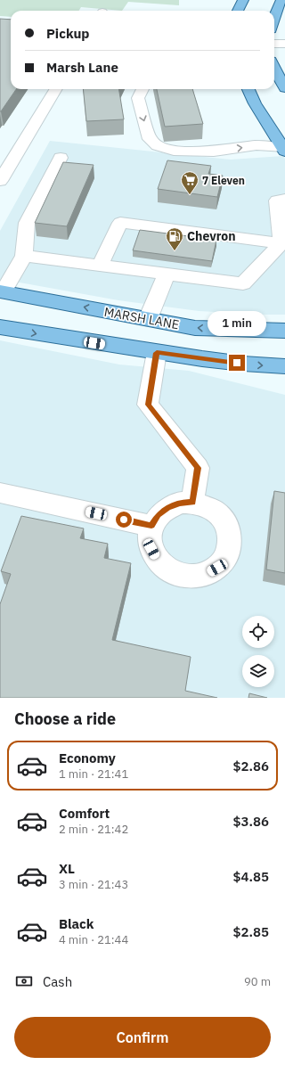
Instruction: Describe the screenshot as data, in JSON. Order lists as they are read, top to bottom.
{
  "streets": {
    "main road": ["MARSH LANE"]
  },
  "places": {
    "supermarket": ["7 Eleven"],
    "fuel station": ["Chevron"]
  },
  "page": {
    "banner": ["Pickup", "Marsh Lane"],
    "bubble": "1 min",
    "heading": "Choose a ride",
    "list": [
      {
        "name": "Economy",
        "note": "1 min · 21:41",
        "value": "$2.86"
      },
      {
        "name": "Comfort",
        "note": "2 min · 21:42",
        "value": "$3.86"
      },
      {
        "name": "XL",
        "note": "3 min · 21:43",
        "value": "$4.85"
      },
      {
        "name": "Black",
        "note": "4 min · 21:44",
        "value": "$2.85"
      }
    ],
    "pay": ["Cash", "90 m"],
    "buttons": "Confirm"
  }
}
